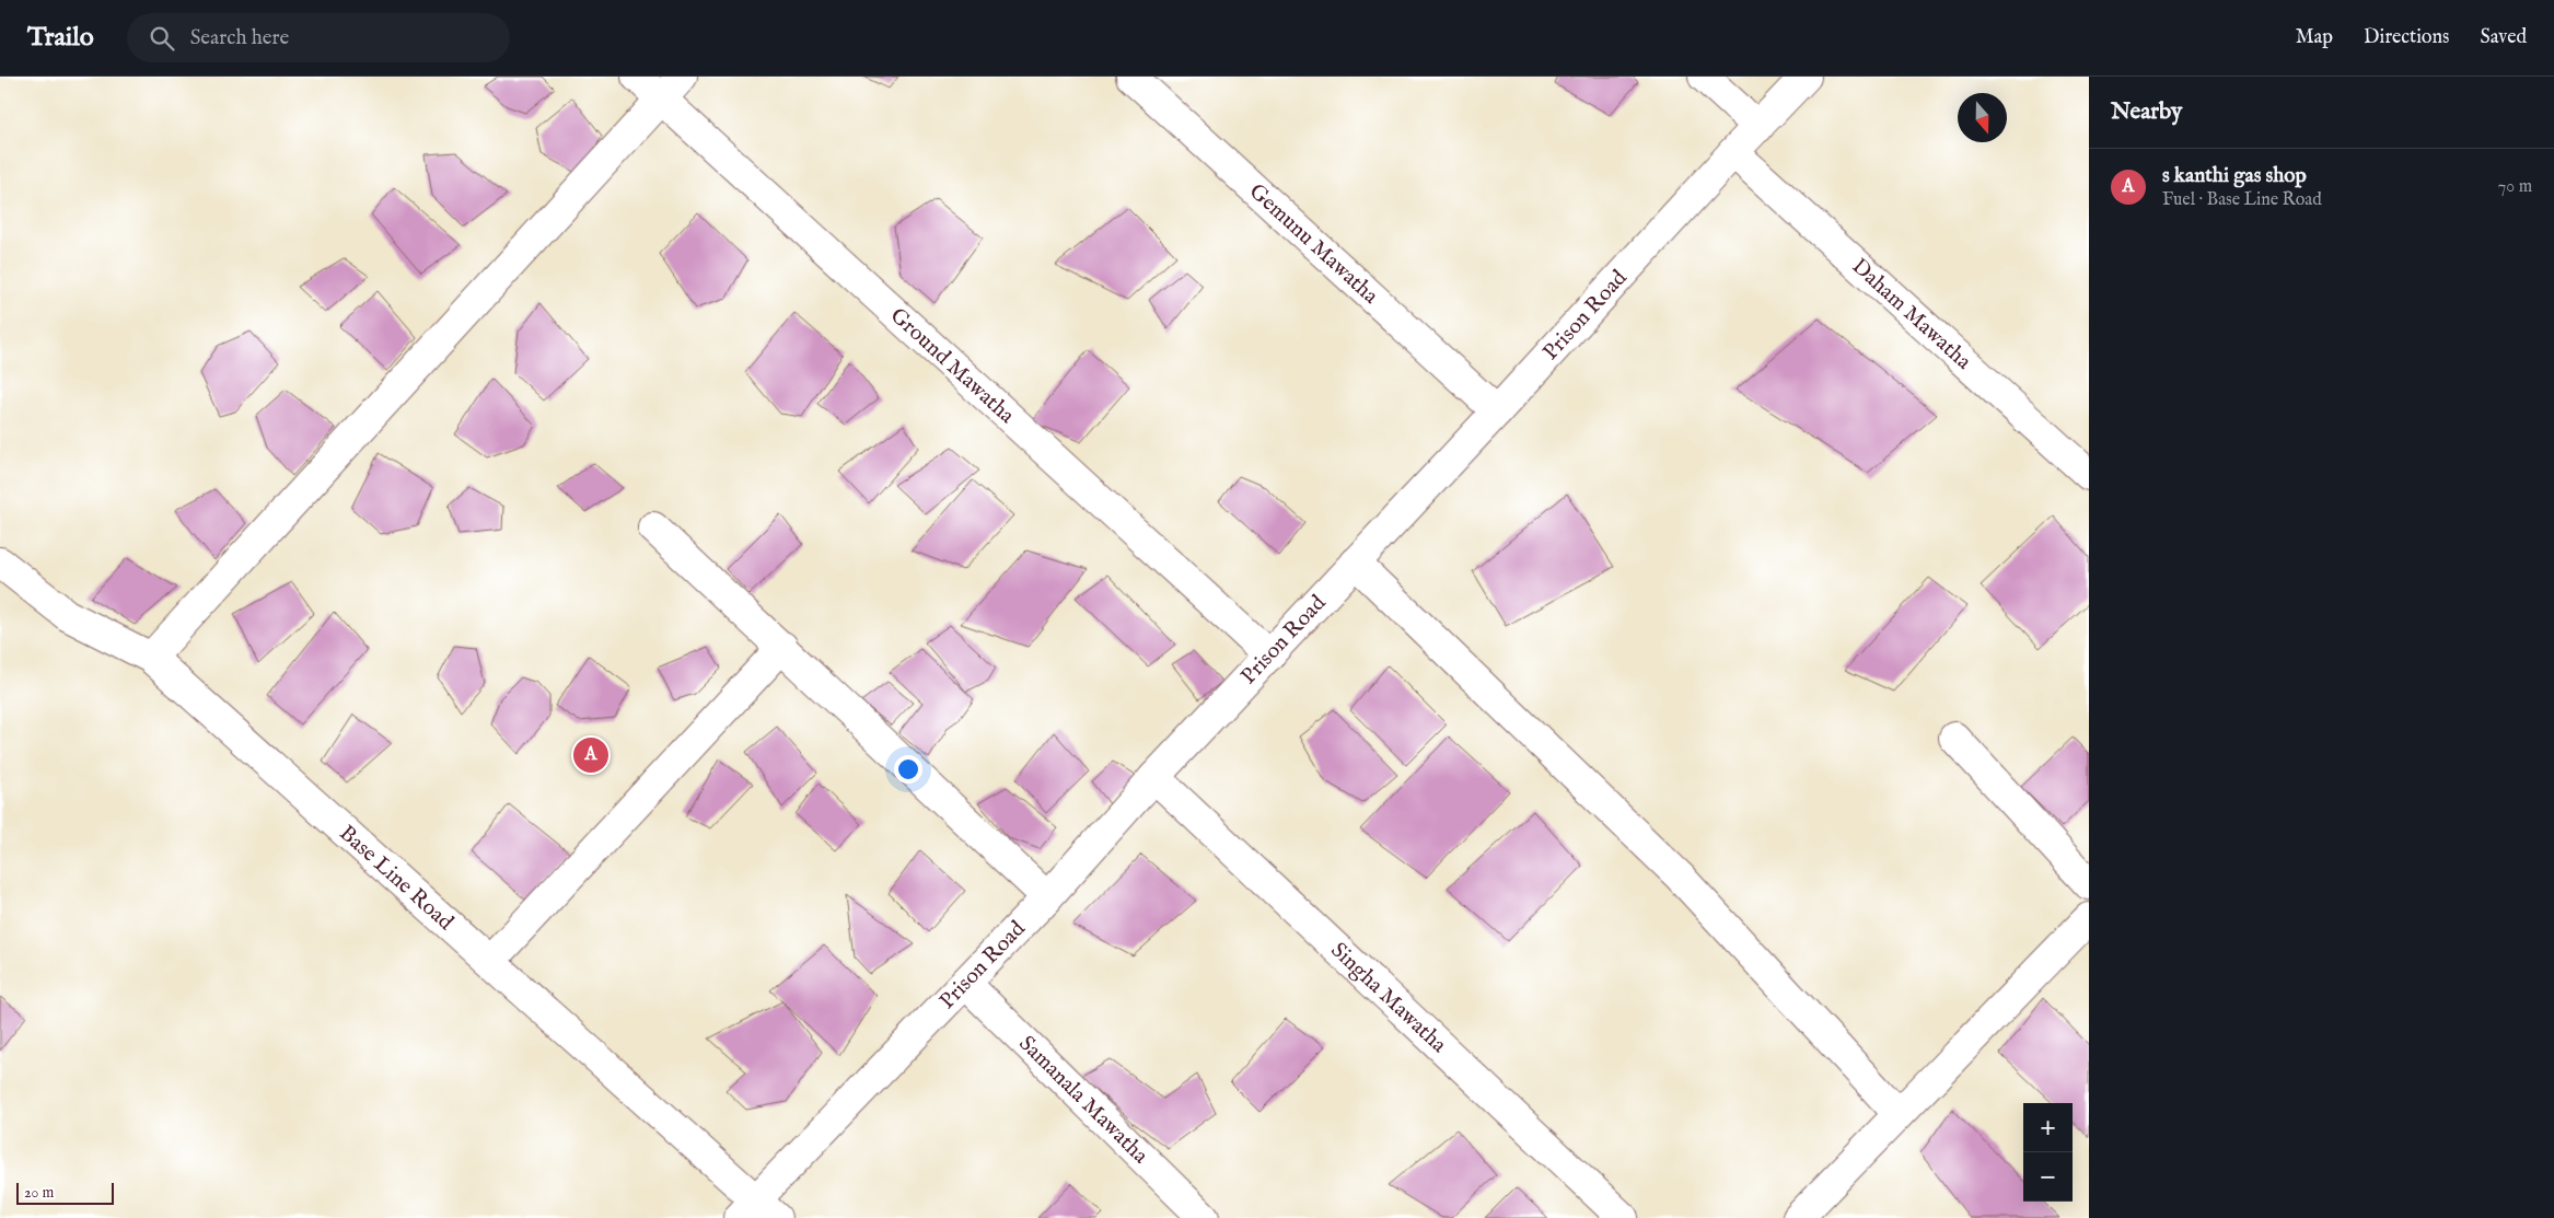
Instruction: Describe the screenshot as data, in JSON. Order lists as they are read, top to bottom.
{
  "streets": {
    "street": [
      "Gemunu Mawatha",
      "Daham Mawatha",
      "Prison Road",
      "Ground Mawatha",
      "Base Line Road",
      "Singha Mawatha",
      "Samanala Mawatha"
    ]
  },
  "crossings": [
    ["Gemunu Mawatha", "Prison Road"],
    ["Daham Mawatha", "Prison Road"],
    ["Prison Road", "Ground Mawatha"],
    ["Prison Road", "Base Line Road"],
    ["Prison Road", "Singha Mawatha"],
    ["Prison Road", "Samanala Mawatha"]
  ],
  "scale_bar": "20 m",
  "north": "bottom",
  "page": {
    "header": "Trailo",
    "search": "Search here",
    "nav": ["Map", "Directions", "Saved"],
    "heading": "Nearby",
    "list": [
      {
        "mark": "A",
        "name": "s kanthi gas shop",
        "note": "Fuel · Base Line Road",
        "value": "70 m"
      }
    ],
    "pins": "A",
    "map_buttons": ["+", "−"],
    "scale": "20 m"
  }
}
